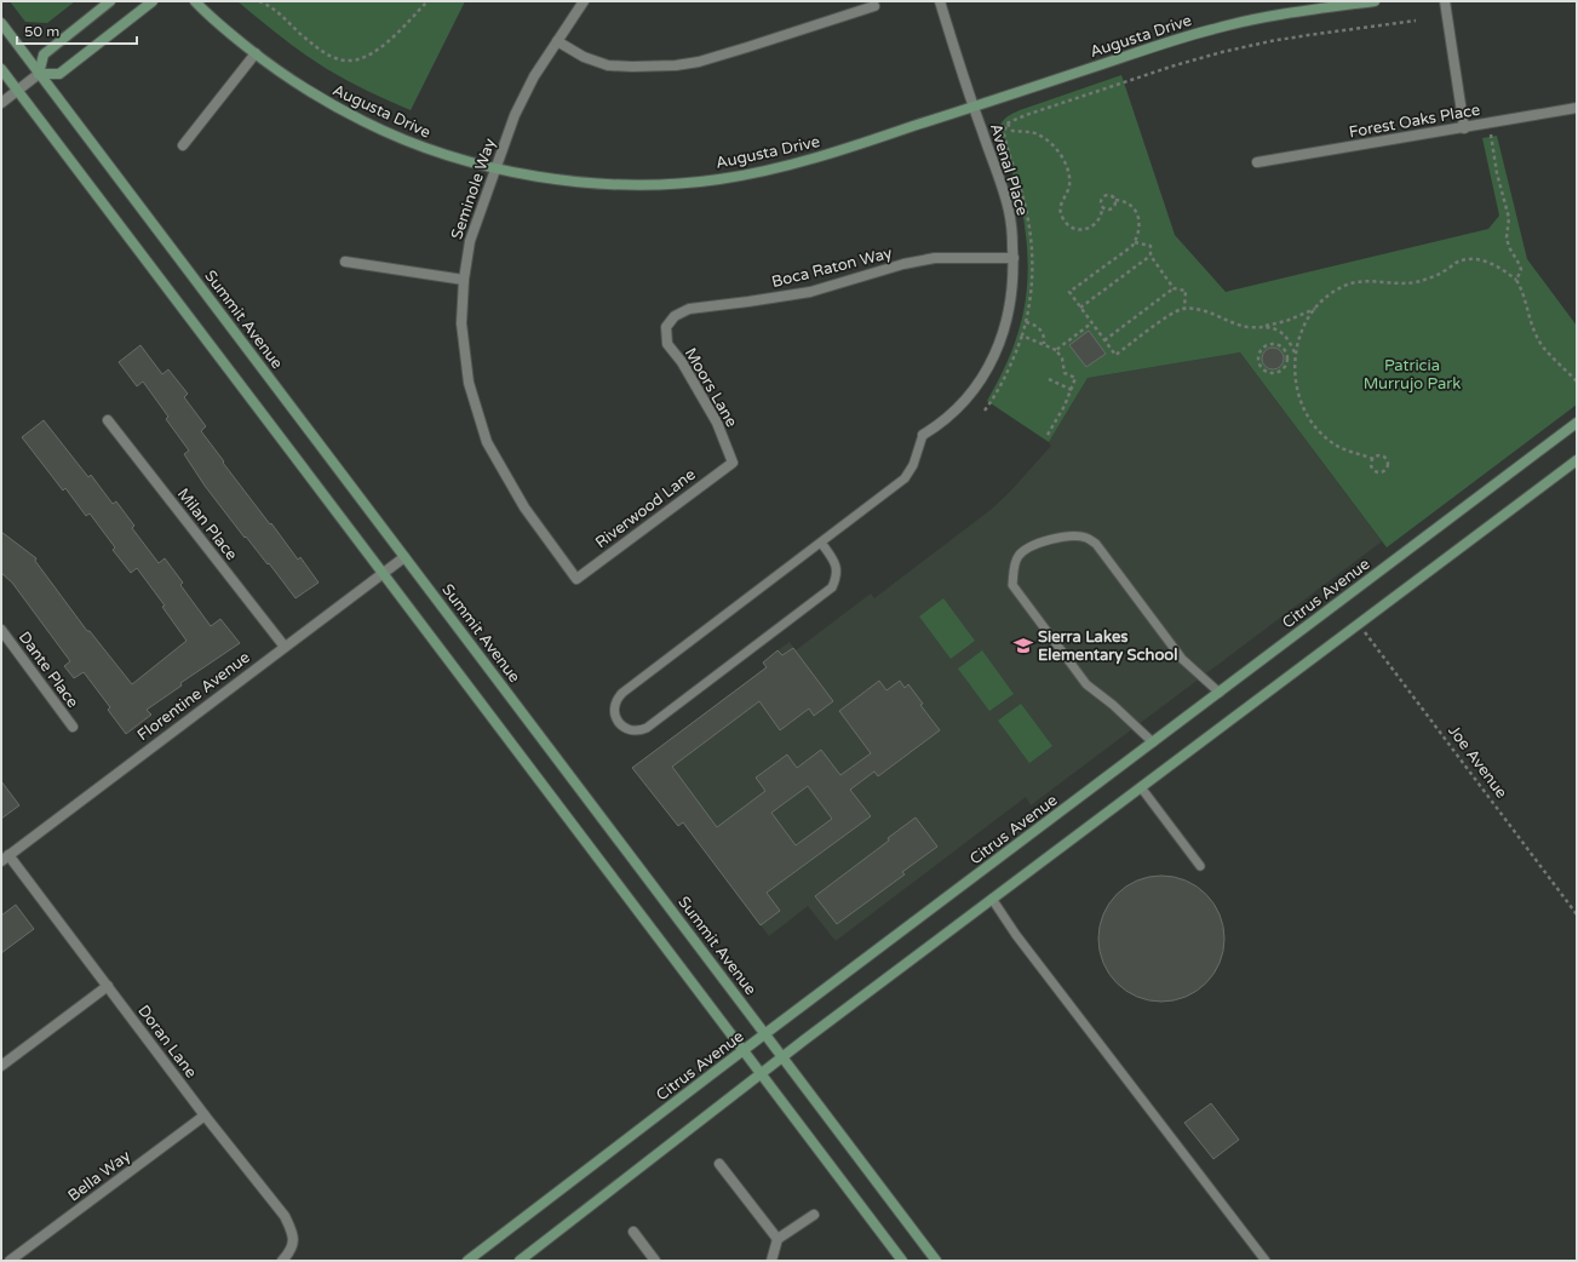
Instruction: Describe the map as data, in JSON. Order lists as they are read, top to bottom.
{
  "streets": {
    "main road": ["Augusta Drive", "Summit Avenue", "Citrus Avenue"],
    "street": [
      "Forest Oaks Place",
      "Avenal Place",
      "Seminole Way",
      "Boca Raton Way",
      "Moors Lane",
      "Riverwood Lane",
      "Milan Place",
      "Dante Place",
      "Florentine Avenue",
      "Doran Lane",
      "Bella Way"
    ],
    "path": ["Joe Avenue"]
  },
  "crossings": [
    ["Augusta Drive", "Avenal Place"],
    ["Augusta Drive", "Seminole Way"],
    ["Avenal Place", "Boca Raton Way"],
    ["Seminole Way", "Riverwood Lane"],
    ["Boca Raton Way", "Moors Lane"],
    ["Summit Avenue", "Citrus Avenue"],
    ["Summit Avenue", "Florentine Avenue"],
    ["Moors Lane", "Riverwood Lane"],
    ["Milan Place", "Florentine Avenue"],
    ["Florentine Avenue", "Doran Lane"],
    ["Doran Lane", "Bella Way"]
  ],
  "parks": ["Patricia Murrujo Park"],
  "places": {
    "school or university": ["Sierra Lakes Elementary School"]
  },
  "scale_bar": "50 m"
}
